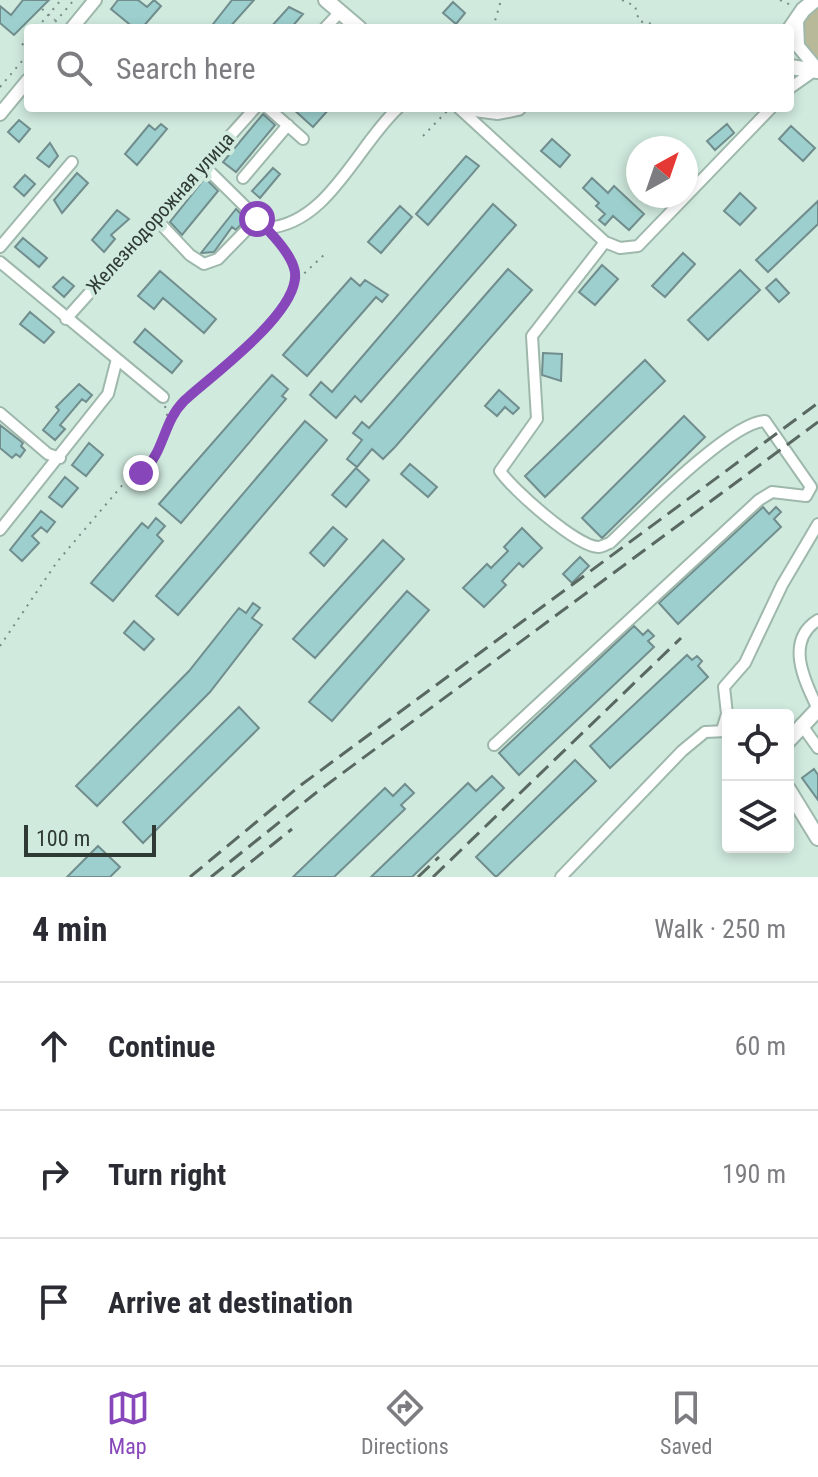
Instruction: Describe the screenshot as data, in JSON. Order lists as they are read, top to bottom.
{
  "streets": {
    "street": ["Железнодорожная улица"]
  },
  "scale_bar": "100 m",
  "north": "top right",
  "page": {
    "search": "Search here",
    "scale": "100 m",
    "heading": ["4 min", "Walk · 250 m"],
    "list": [
      ["Continue", "60 m"],
      ["Turn right", "190 m"],
      "Arrive at destination"
    ],
    "nav": ["Map", "Directions", "Saved"]
  }
}
